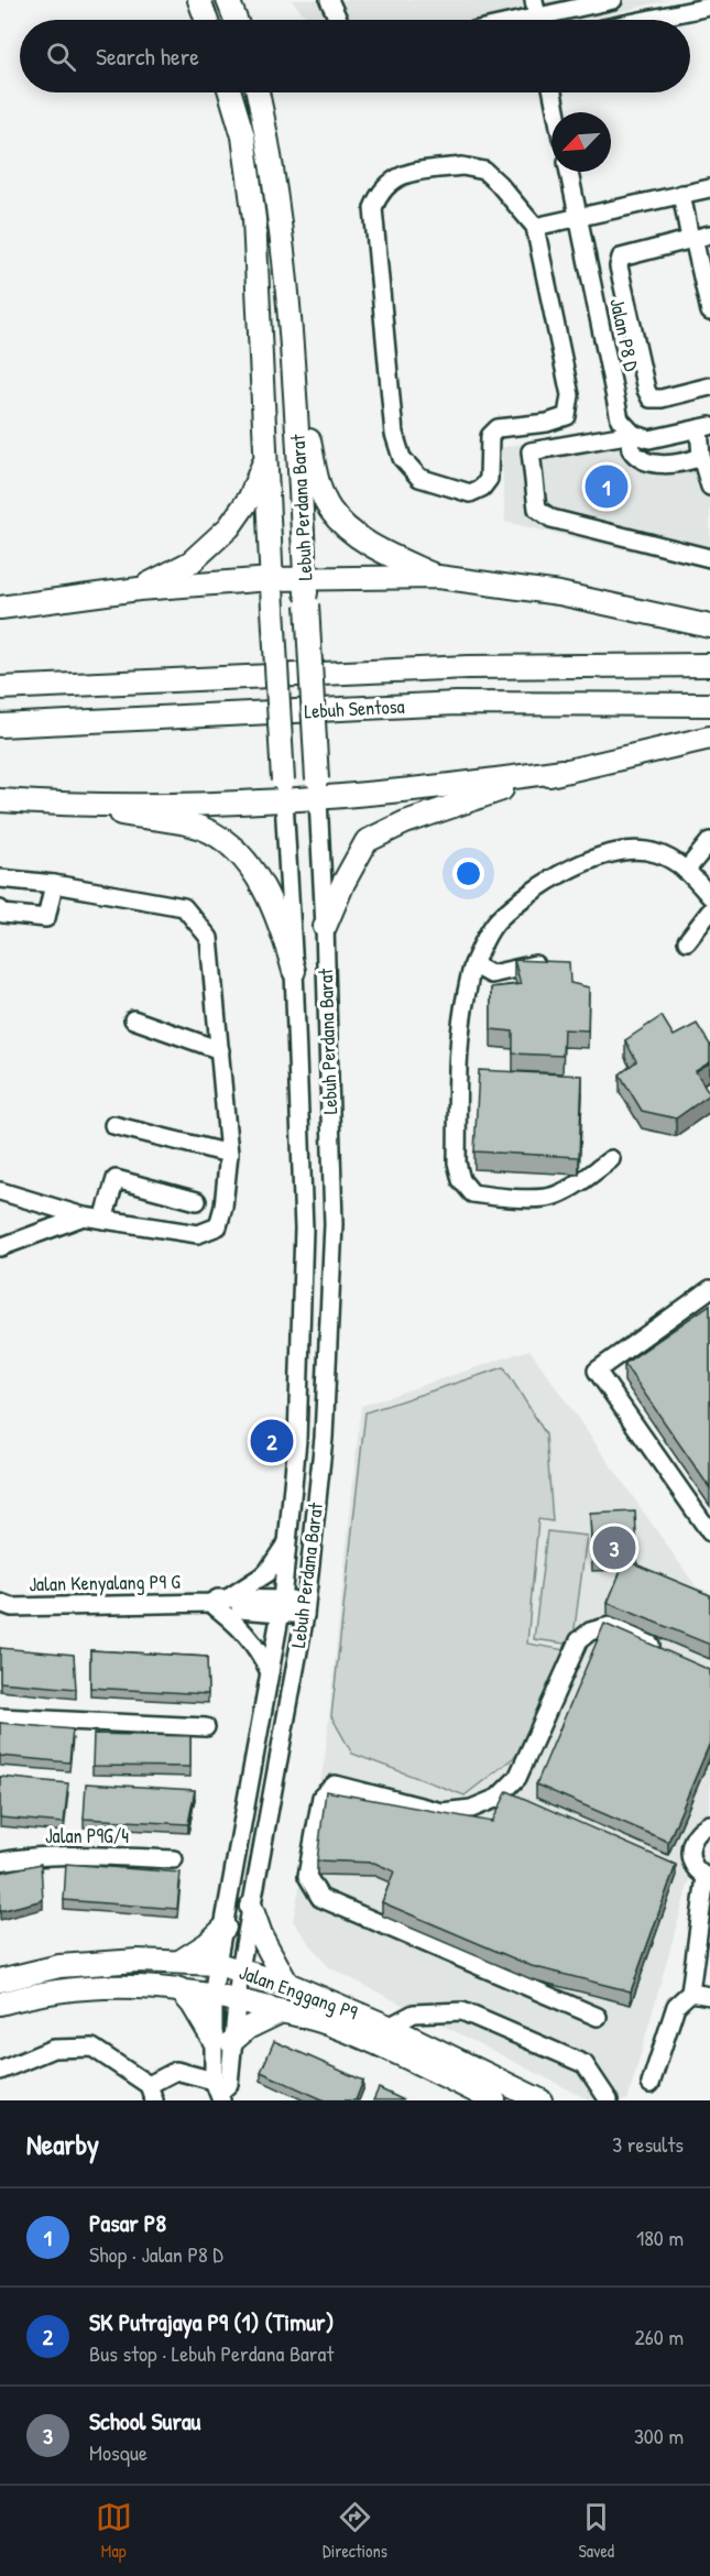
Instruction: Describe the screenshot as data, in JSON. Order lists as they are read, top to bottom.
{
  "streets": {
    "main road": ["Lebuh Perdana Barat", "Lebuh Sentosa", "Jalan Enggang P9"],
    "street": ["Jalan P8 D", "Jalan Kenyalang P9 G", "Jalan P9G/4"]
  },
  "crossings": [
    ["Lebuh Perdana Barat", "Jalan Kenyalang P9 G"],
    ["Lebuh Perdana Barat", "Jalan Enggang P9"]
  ],
  "north": "bottom left",
  "page": {
    "search": "Search here",
    "pins": ["1", "2", "3"],
    "heading": ["Nearby", "3 results"],
    "list": [
      {
        "mark": "1",
        "name": "Pasar P8",
        "note": "Shop · Jalan P8 D",
        "value": "180 m"
      },
      {
        "mark": "2",
        "name": "SK Putrajaya P9 (1) (Timur)",
        "note": "Bus stop · Lebuh Perdana Barat",
        "value": "260 m"
      },
      {
        "mark": "3",
        "name": "School Surau",
        "note": "Mosque",
        "value": "300 m"
      }
    ],
    "nav": ["Map", "Directions", "Saved"]
  }
}
